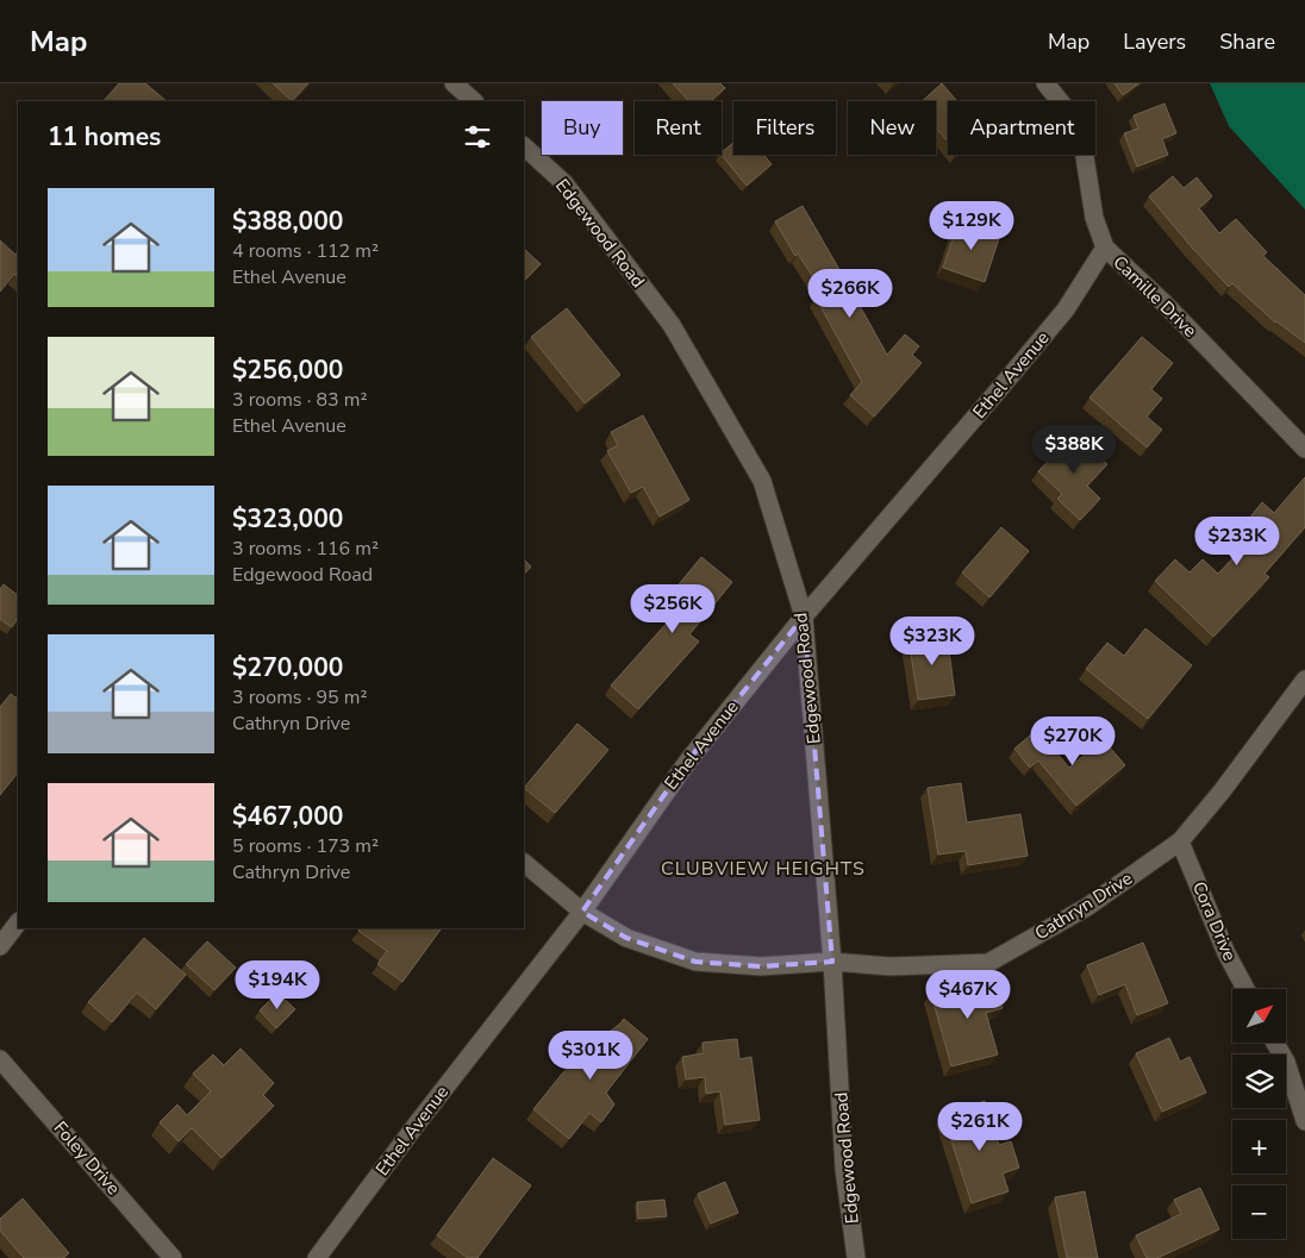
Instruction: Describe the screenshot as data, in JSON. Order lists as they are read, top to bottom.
{
  "streets": {
    "street": [
      "Edgewood Road",
      "Camille Drive",
      "Ethel Avenue",
      "Cathryn Drive",
      "Cora Drive",
      "Foley Drive"
    ]
  },
  "crossings": [
    ["Edgewood Road", "Ethel Avenue"],
    ["Edgewood Road", "Cathryn Drive"],
    ["Camille Drive", "Ethel Avenue"],
    ["Ethel Avenue", "Cathryn Drive"],
    ["Cathryn Drive", "Cora Drive"]
  ],
  "districts": ["CLUBVIEW HEIGHTS"],
  "north": "top right",
  "page": {
    "header": "Map",
    "nav": ["Map", "Layers", "Share"],
    "chip": [
      "Buy",
      "Rent",
      "Filters",
      "New",
      "Apartment"
    ],
    "heading": "11 homes",
    "list": [
      {
        "name": "$388,000",
        "note": "4 rooms · 112 m² · Ethel Avenue"
      },
      {
        "name": "$256,000",
        "note": "3 rooms · 83 m² · Ethel Avenue"
      },
      {
        "name": "$323,000",
        "note": "3 rooms · 116 m² · Edgewood Road"
      },
      {
        "name": "$270,000",
        "note": "3 rooms · 95 m² · Cathryn Drive"
      },
      {
        "name": "$467,000",
        "note": "5 rooms · 173 m² · Cathryn Drive"
      }
    ],
    "price": [
      "$129K",
      "$266K",
      "$388K",
      "$233K",
      "$256K",
      "$323K",
      "$270K",
      "$194K",
      "$467K",
      "$301K",
      "$261K"
    ],
    "map_buttons": ["+", "−"]
  }
}
